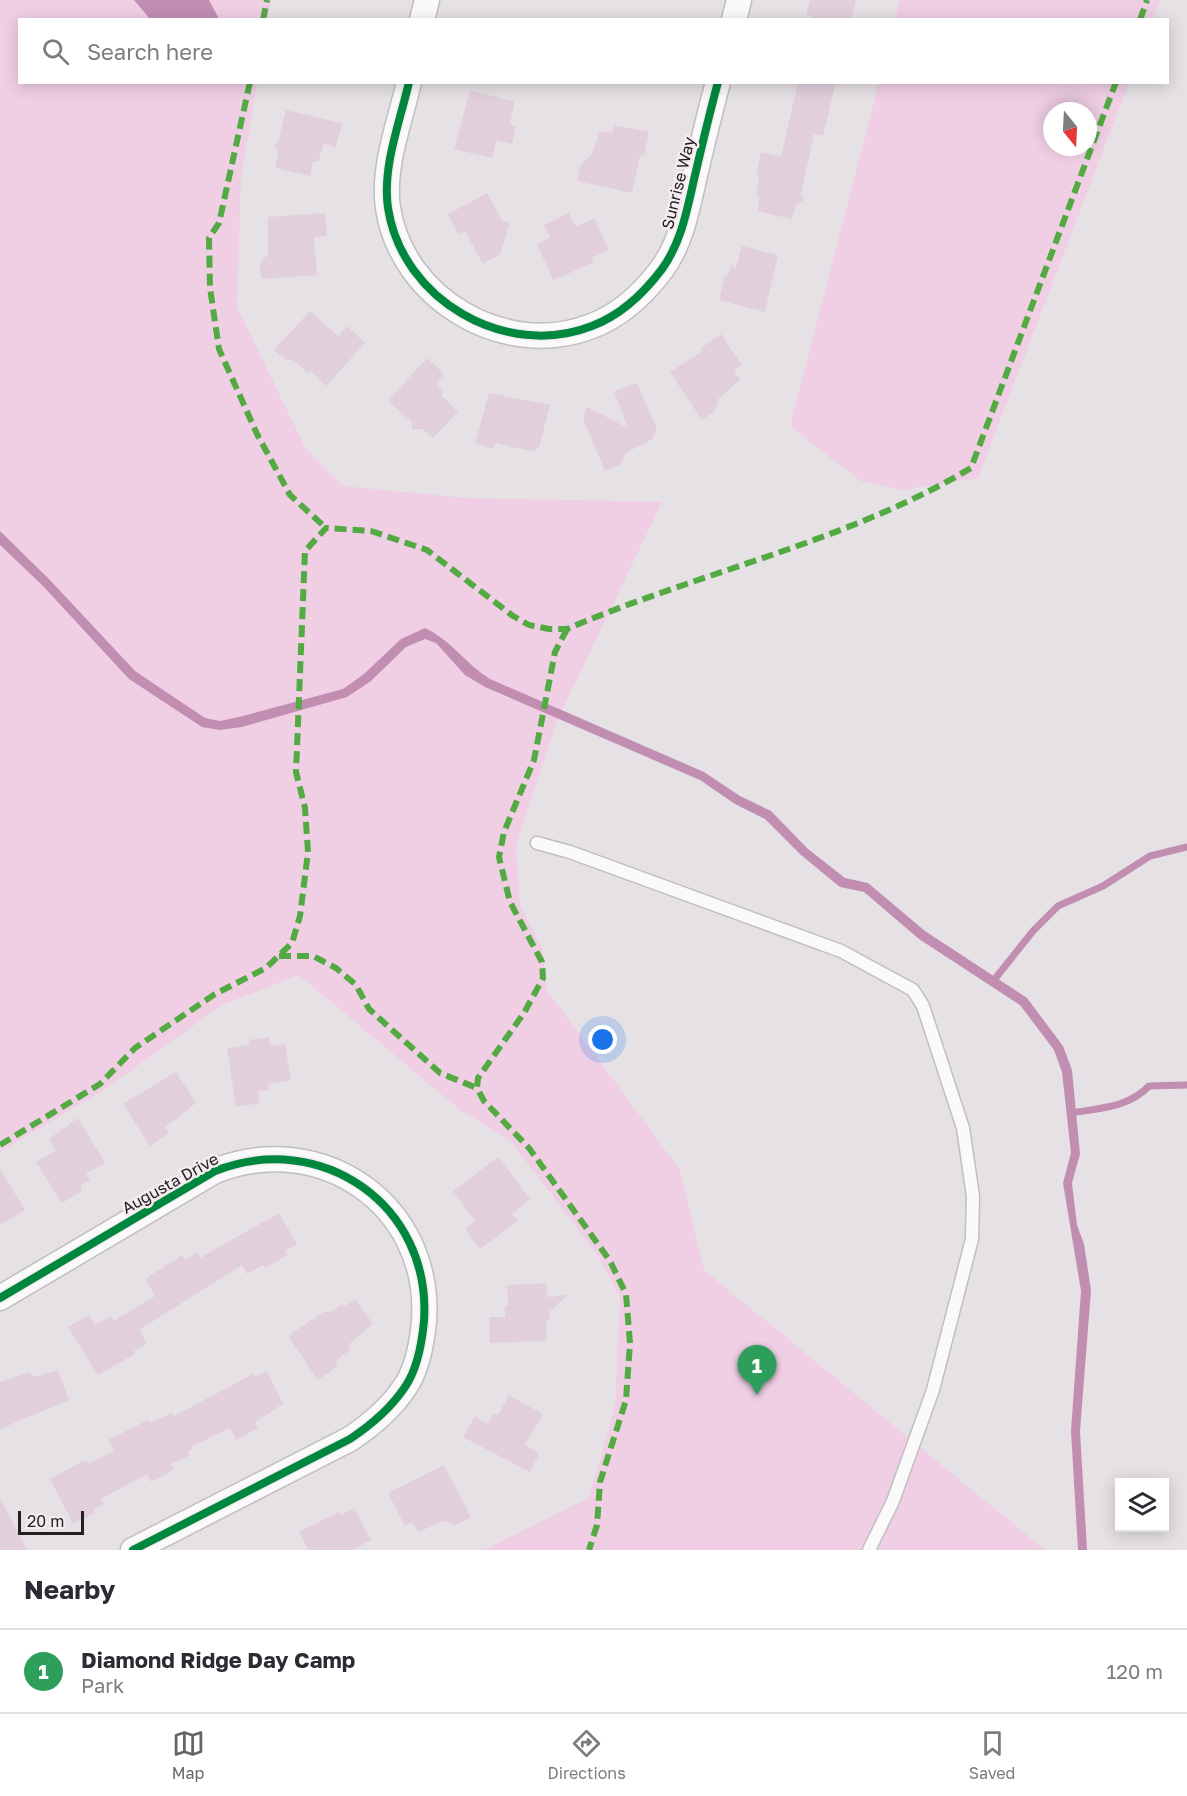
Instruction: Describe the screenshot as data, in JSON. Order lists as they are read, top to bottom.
{
  "streets": {
    "street": ["Sunrise Way", "Augusta Drive"]
  },
  "scale_bar": "20 m",
  "north": "bottom",
  "page": {
    "search": "Search here",
    "pins": "1",
    "scale": "20 m",
    "heading": "Nearby",
    "list": [
      {
        "mark": "1",
        "name": "Diamond Ridge Day Camp",
        "note": "Park",
        "value": "120 m"
      }
    ],
    "nav": ["Map", "Directions", "Saved"]
  }
}
